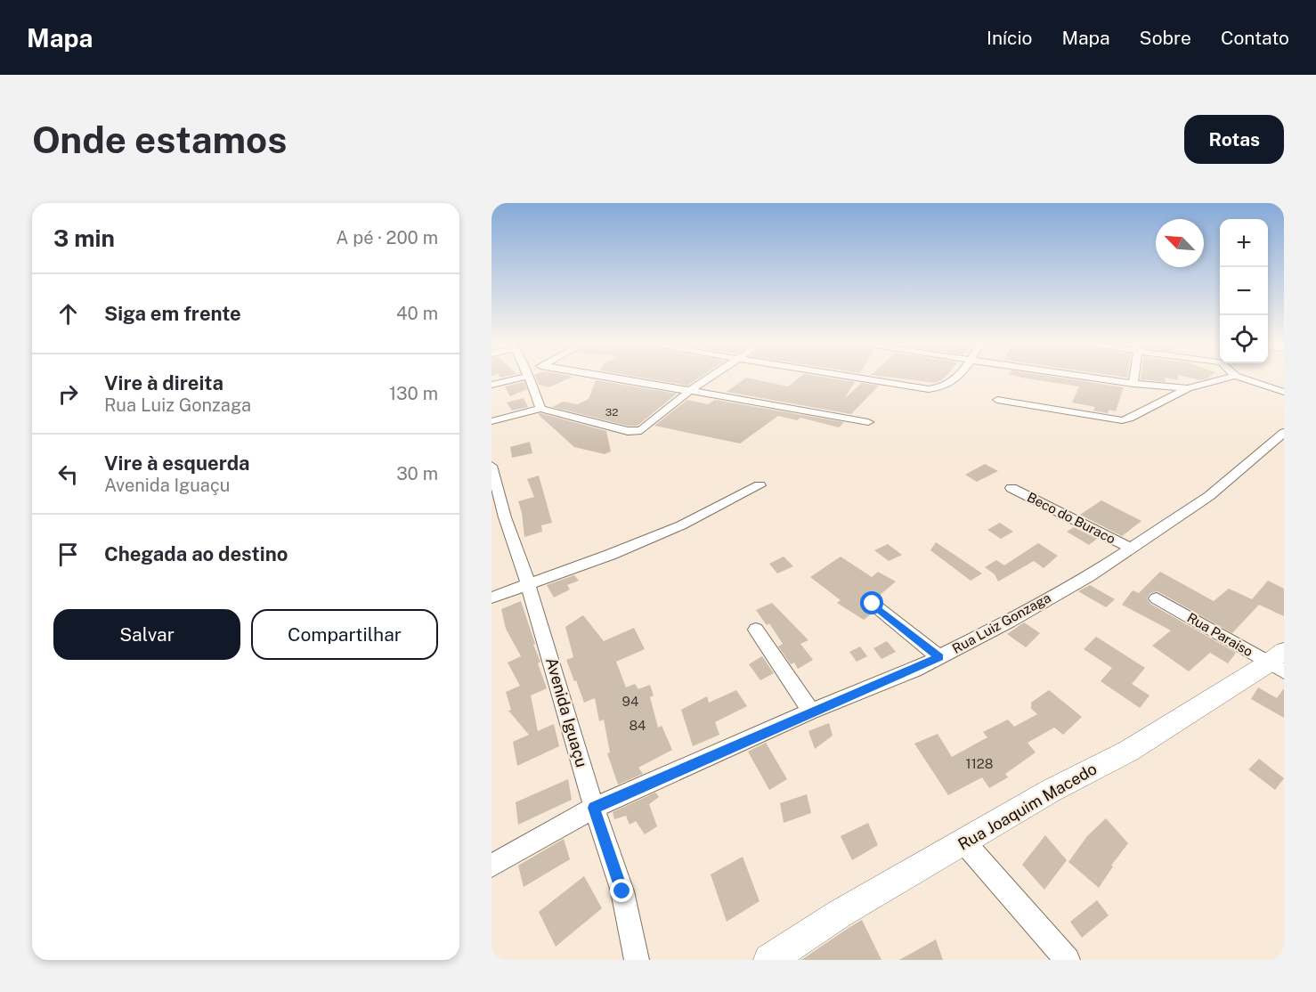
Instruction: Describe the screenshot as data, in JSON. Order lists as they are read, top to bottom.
{
  "streets": {
    "street": [
      "Beco do Buraco",
      "Rua Luiz Gonzaga",
      "Rua Paraiso",
      "Avenida Iguaçu",
      "Rua Joaquim Macedo"
    ]
  },
  "crossings": [
    ["Beco do Buraco", "Rua Luiz Gonzaga"],
    ["Rua Luiz Gonzaga", "Avenida Iguaçu"],
    ["Rua Paraiso", "Rua Joaquim Macedo"]
  ],
  "house_numbers": [
    "32",
    "94",
    "84",
    "1128"
  ],
  "north": "top left",
  "page": {
    "header": "Mapa",
    "nav": [
      "Início",
      "Mapa",
      "Sobre",
      "Contato"
    ],
    "buttons": [
      "Rotas",
      ["Salvar", "Compartilhar"]
    ],
    "title": "Onde estamos",
    "heading": ["3 min", "A pé · 200 m"],
    "map_buttons": ["+", "−"],
    "list": [
      ["Siga em frente", "40 m"],
      ["Vire à direita", "Rua Luiz Gonzaga", "130 m"],
      ["Vire à esquerda", "Avenida Iguaçu", "30 m"],
      "Chegada ao destino"
    ]
  }
}
